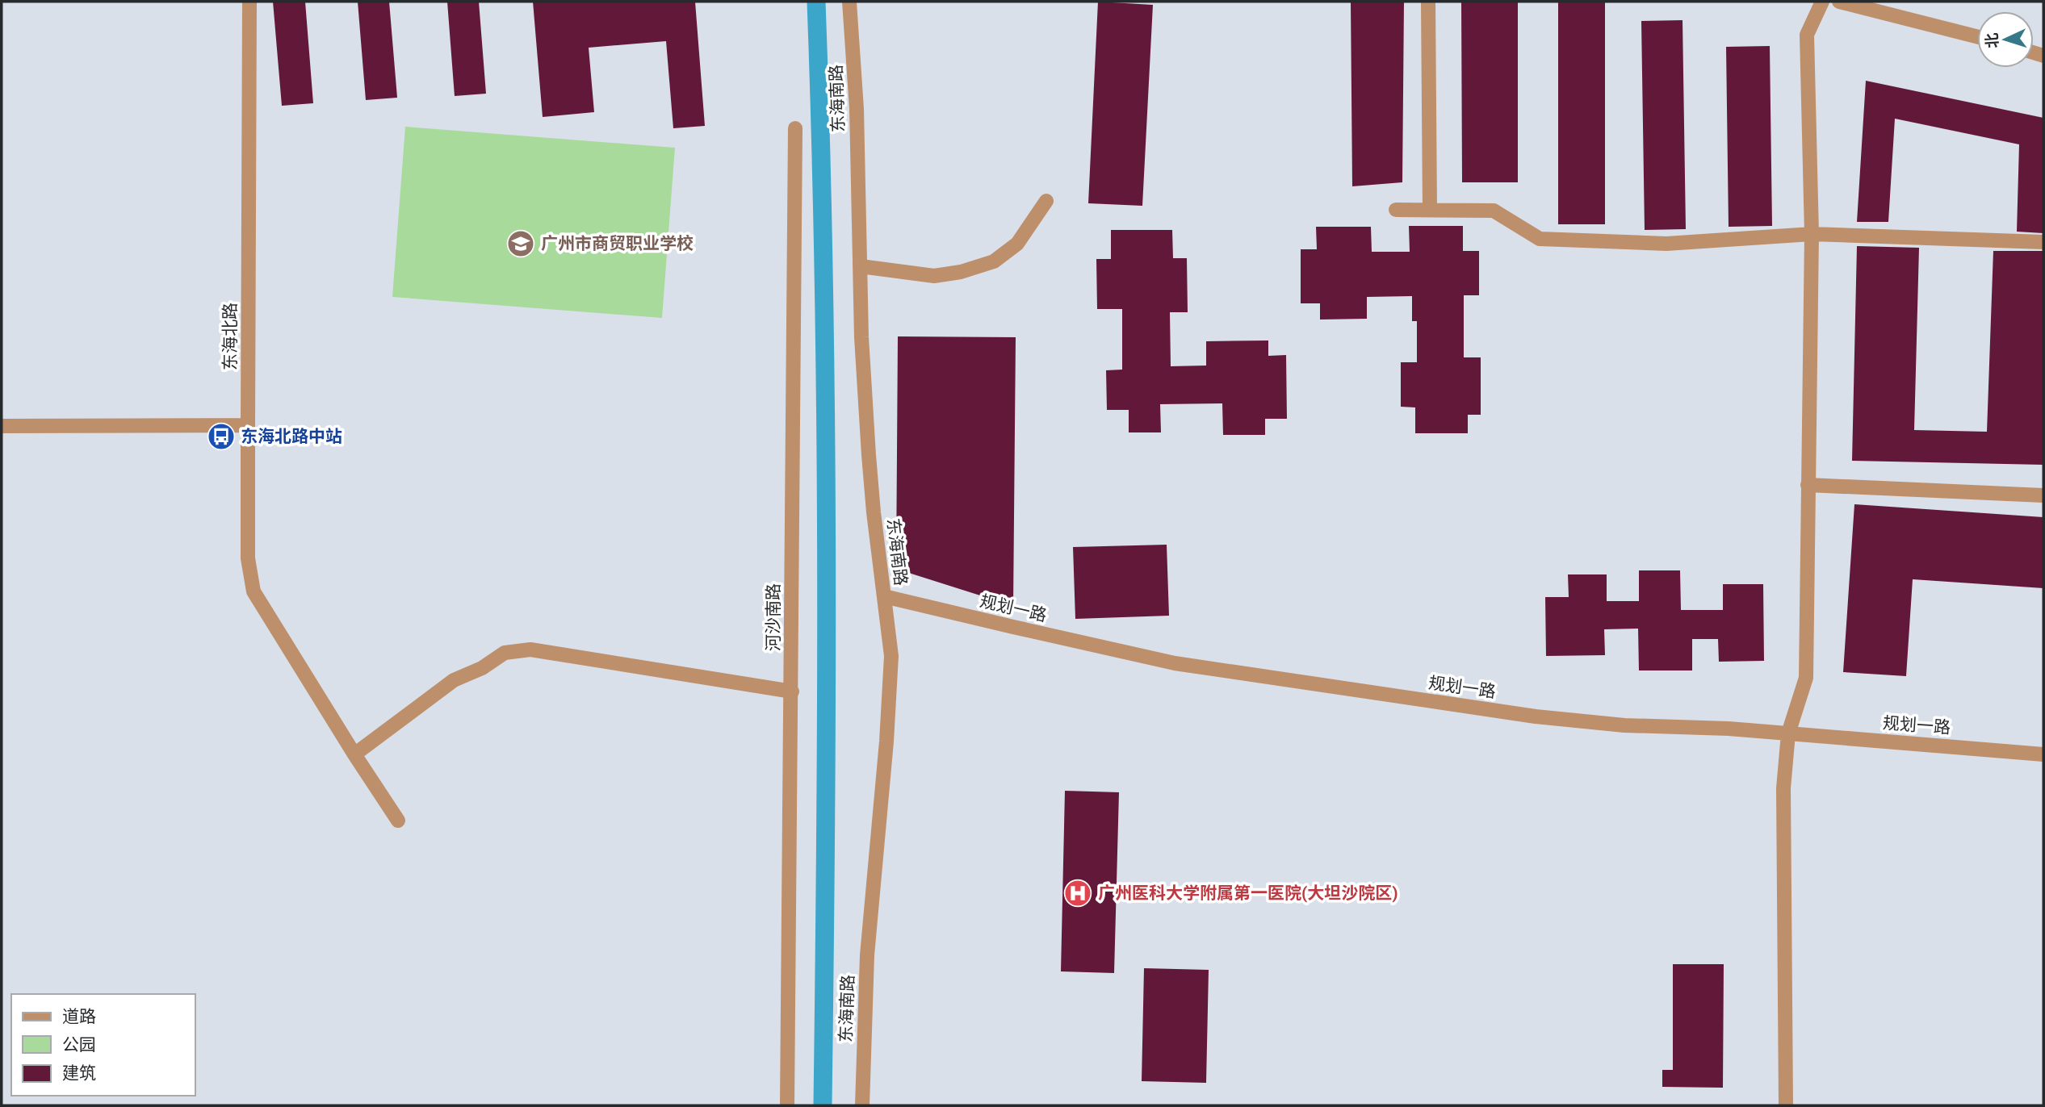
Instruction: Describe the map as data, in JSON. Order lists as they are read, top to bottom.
{
  "streets": {
    "street": [
      "东海南路",
      "东海北路",
      "规划一路",
      "河沙南路"
    ]
  },
  "crossings": [
    ["东海南路", "规划一路"]
  ],
  "places": {
    "school or university": ["广州市商贸职业学校"],
    "bus stop": ["东海北路中站"],
    "hospital": ["广州医科大学附属第一医院(大坦沙院区)"]
  },
  "legend": ["道路", "公园", "建筑"],
  "north": "left"
}
